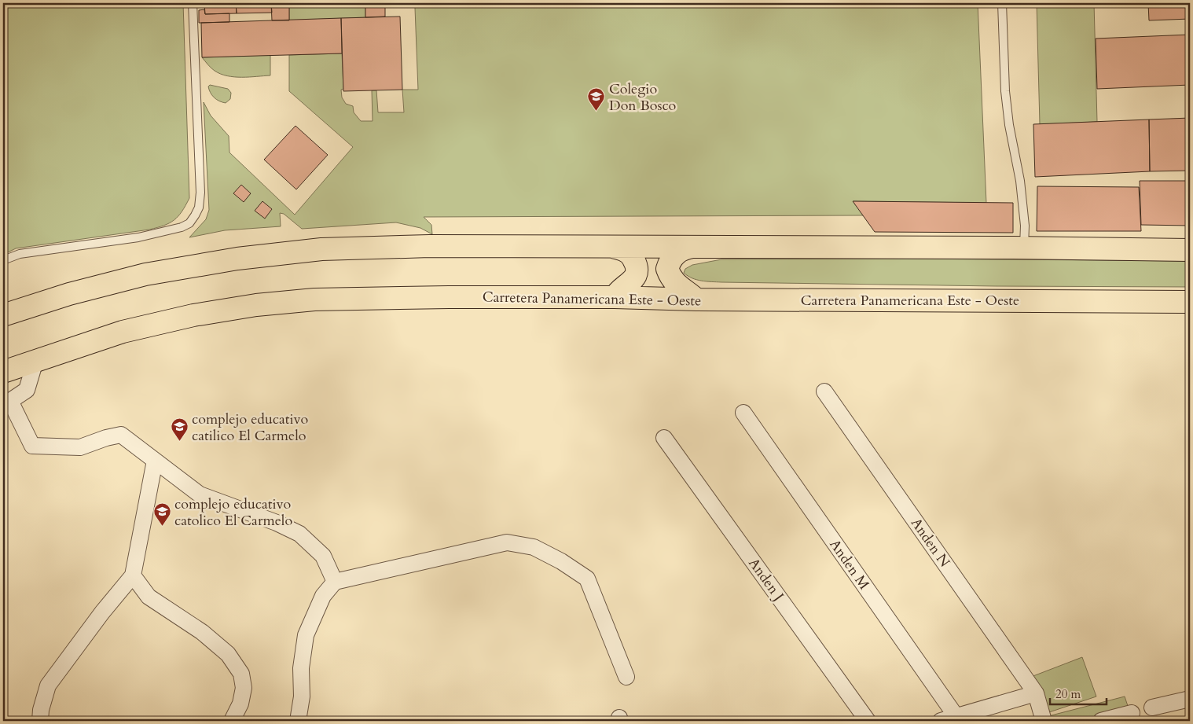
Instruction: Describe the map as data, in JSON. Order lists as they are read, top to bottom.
{
  "streets": {
    "highway": ["Carretera Panamericana Este - Oeste"],
    "street": ["Anden N", "Anden M", "Anden J"]
  },
  "places": {
    "school or university": ["Colegio Don Bosco", "complejo educativo catilico El Carmelo", "complejo educativo catolico El Carmelo"]
  },
  "scale_bar": "20 m"
}
